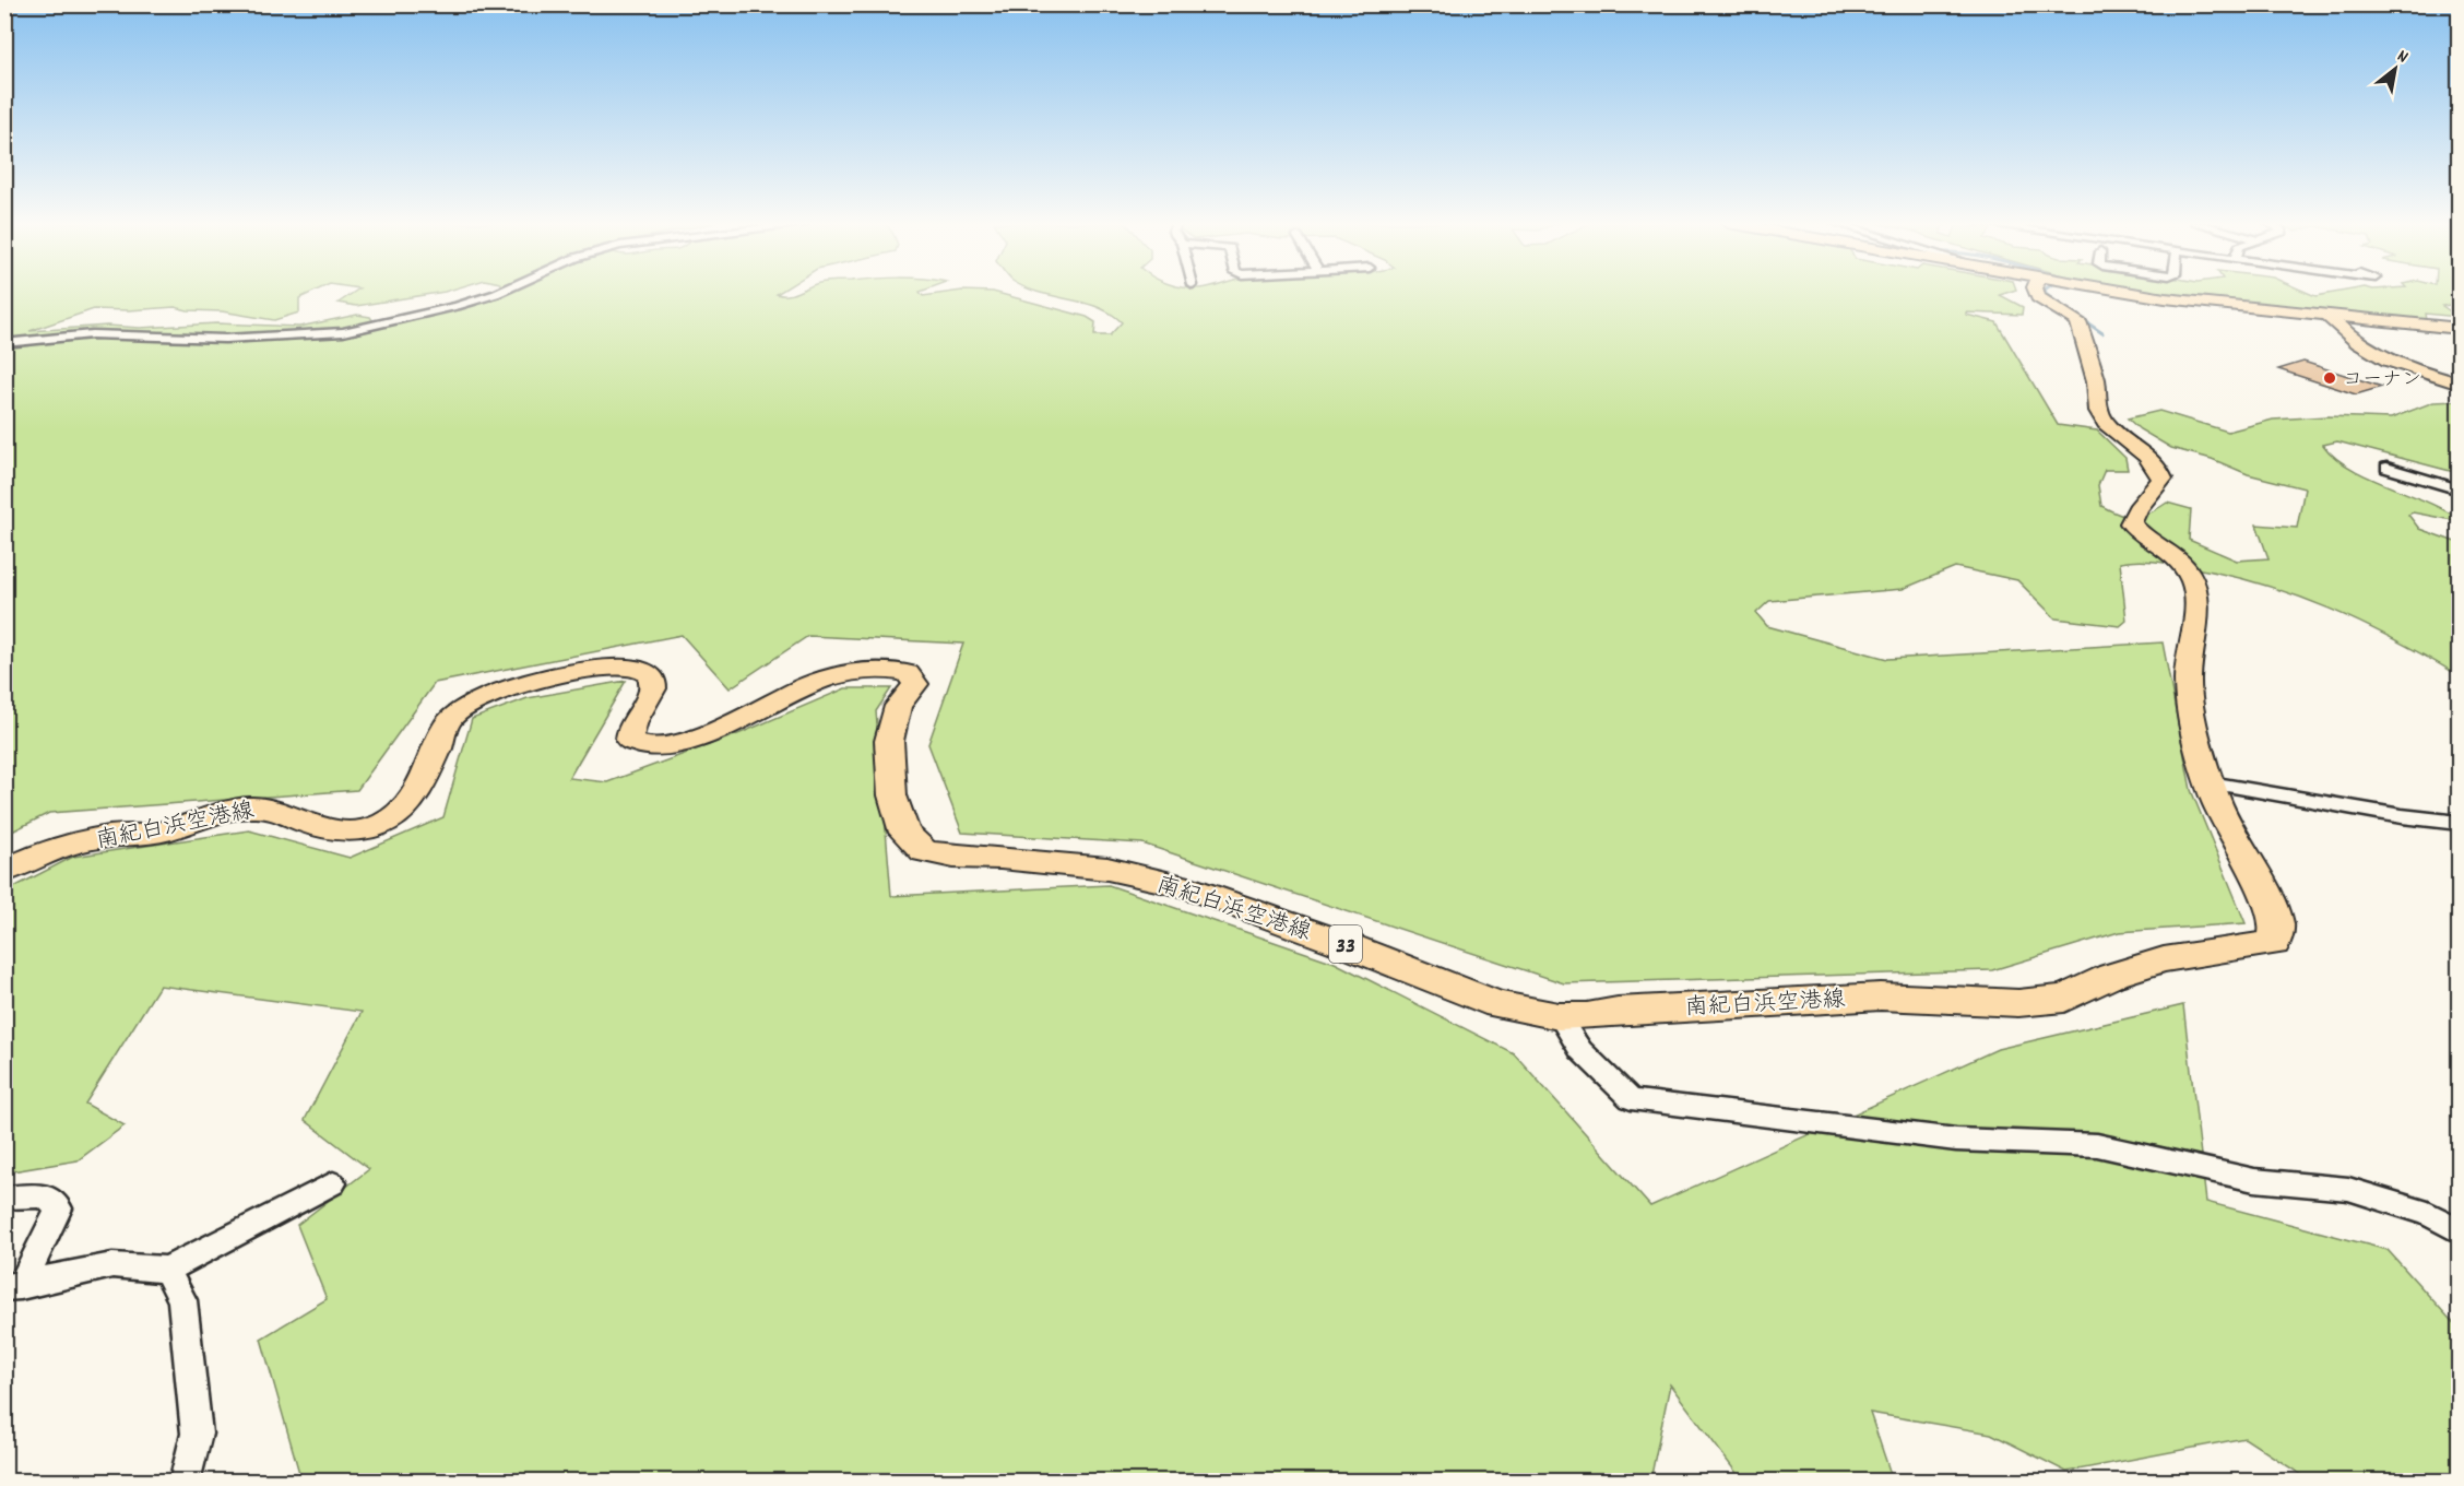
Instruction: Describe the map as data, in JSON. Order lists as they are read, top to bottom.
{
  "streets": {
    "main road": ["南紀白浜空港線", "33"]
  },
  "places": ["コーナン"],
  "north": "top right"
}
